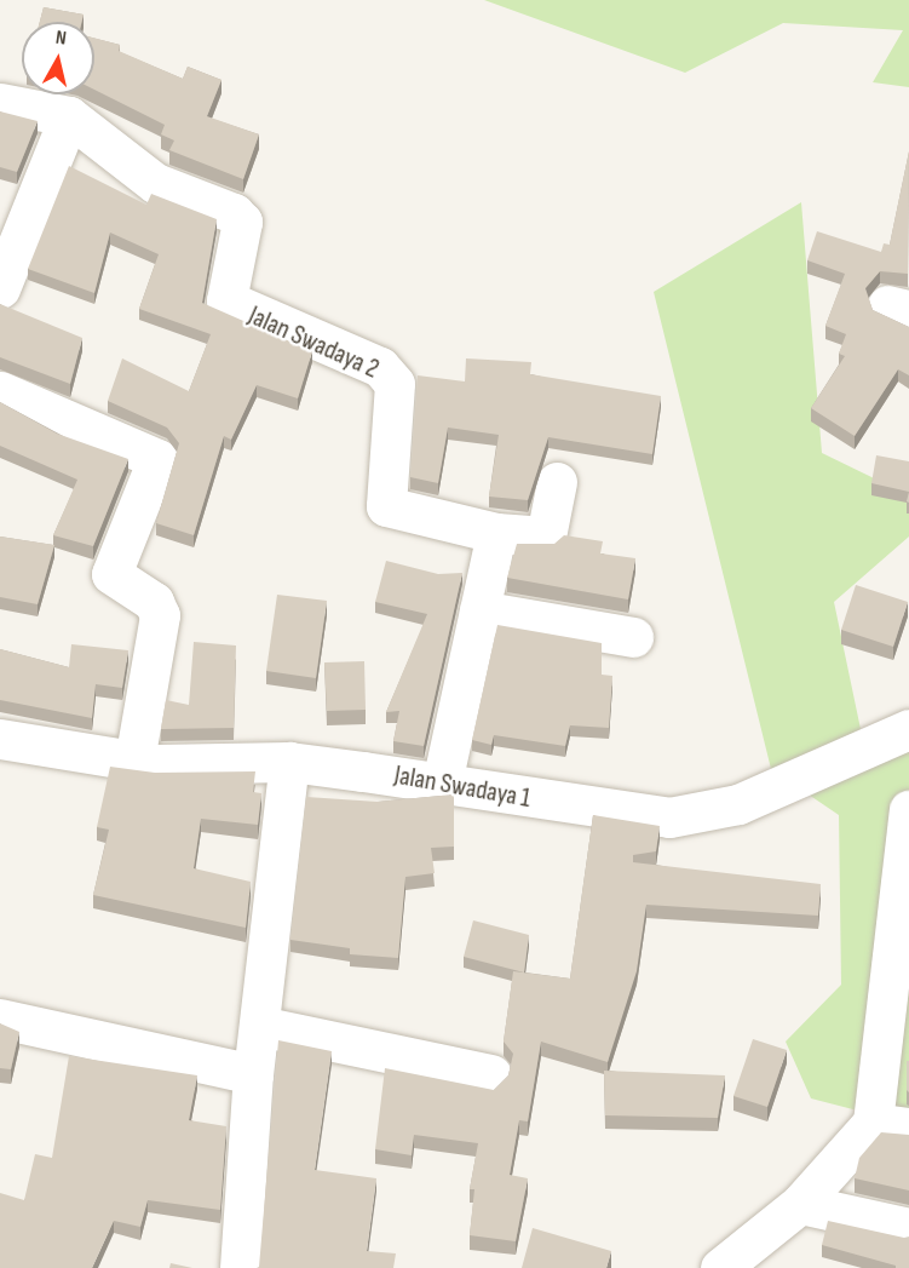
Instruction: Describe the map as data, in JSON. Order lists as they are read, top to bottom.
{
  "streets": {
    "street": ["Jalan Swadaya 2", "Jalan Swadaya 1"]
  },
  "north": "top"
}
